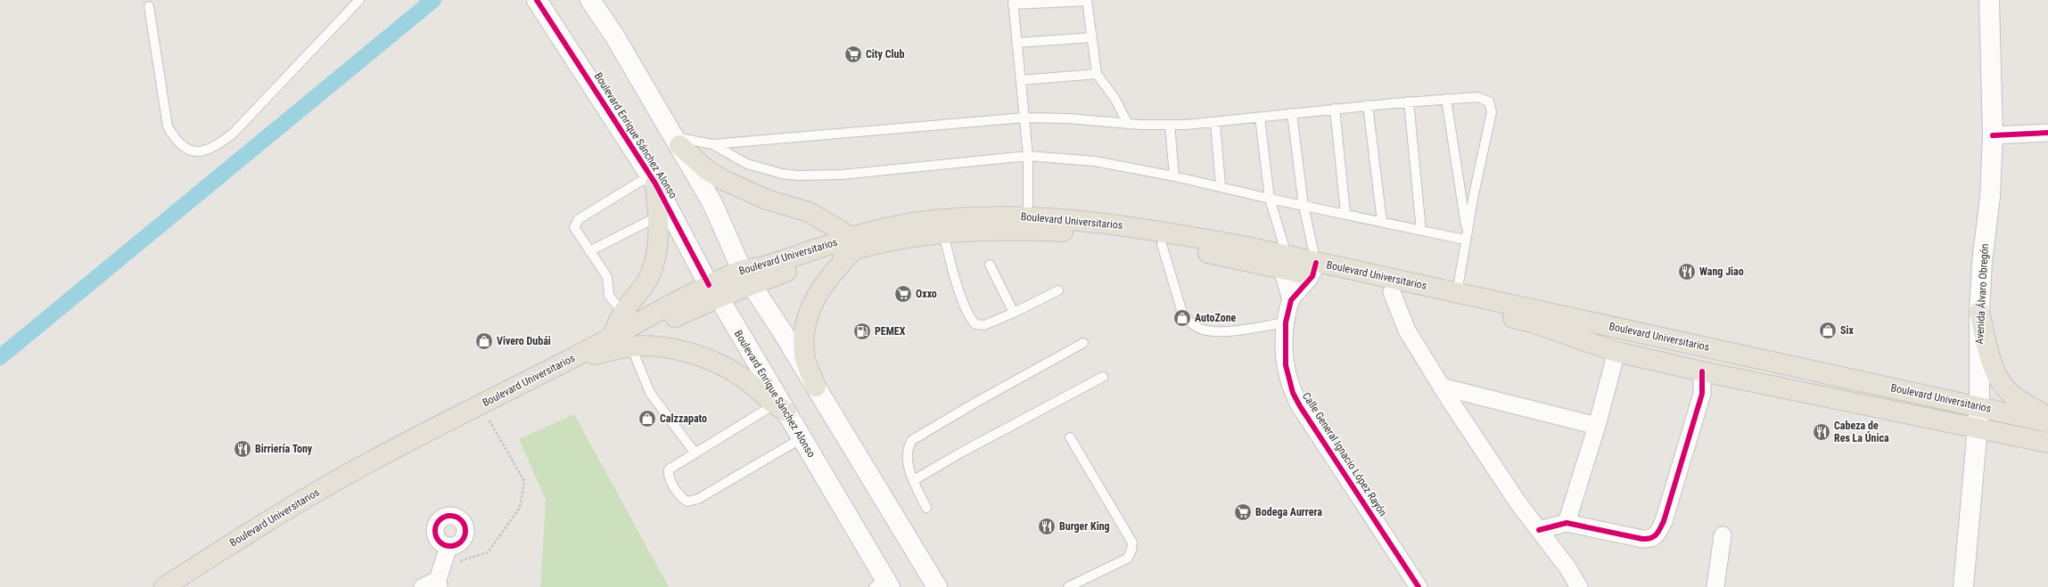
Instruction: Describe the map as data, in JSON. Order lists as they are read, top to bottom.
{
  "streets": {
    "main road": ["Boulevard Enrique Sánchez Alonso", "Boulevard Universitarios", "Avenida Álvaro Obregón"],
    "street": ["Calle General Ignacio López Rayón"]
  },
  "crossings": [
    ["Boulevard Enrique Sánchez Alonso", "Boulevard Universitarios"],
    ["Boulevard Universitarios", "Avenida Álvaro Obregón"]
  ],
  "places": {
    "supermarket": ["City Club", "Oxxo", "Bodega Aurrera"],
    "restaurant": [
      "Wang Jiao",
      "Cabeza de Res La Única",
      "Birriería Tony",
      "Burger King"
    ],
    "shop": [
      "AutoZone",
      "Six",
      "Vivero Dubái",
      "Calzzapato"
    ],
    "fuel station": ["PEMEX"]
  }
}
